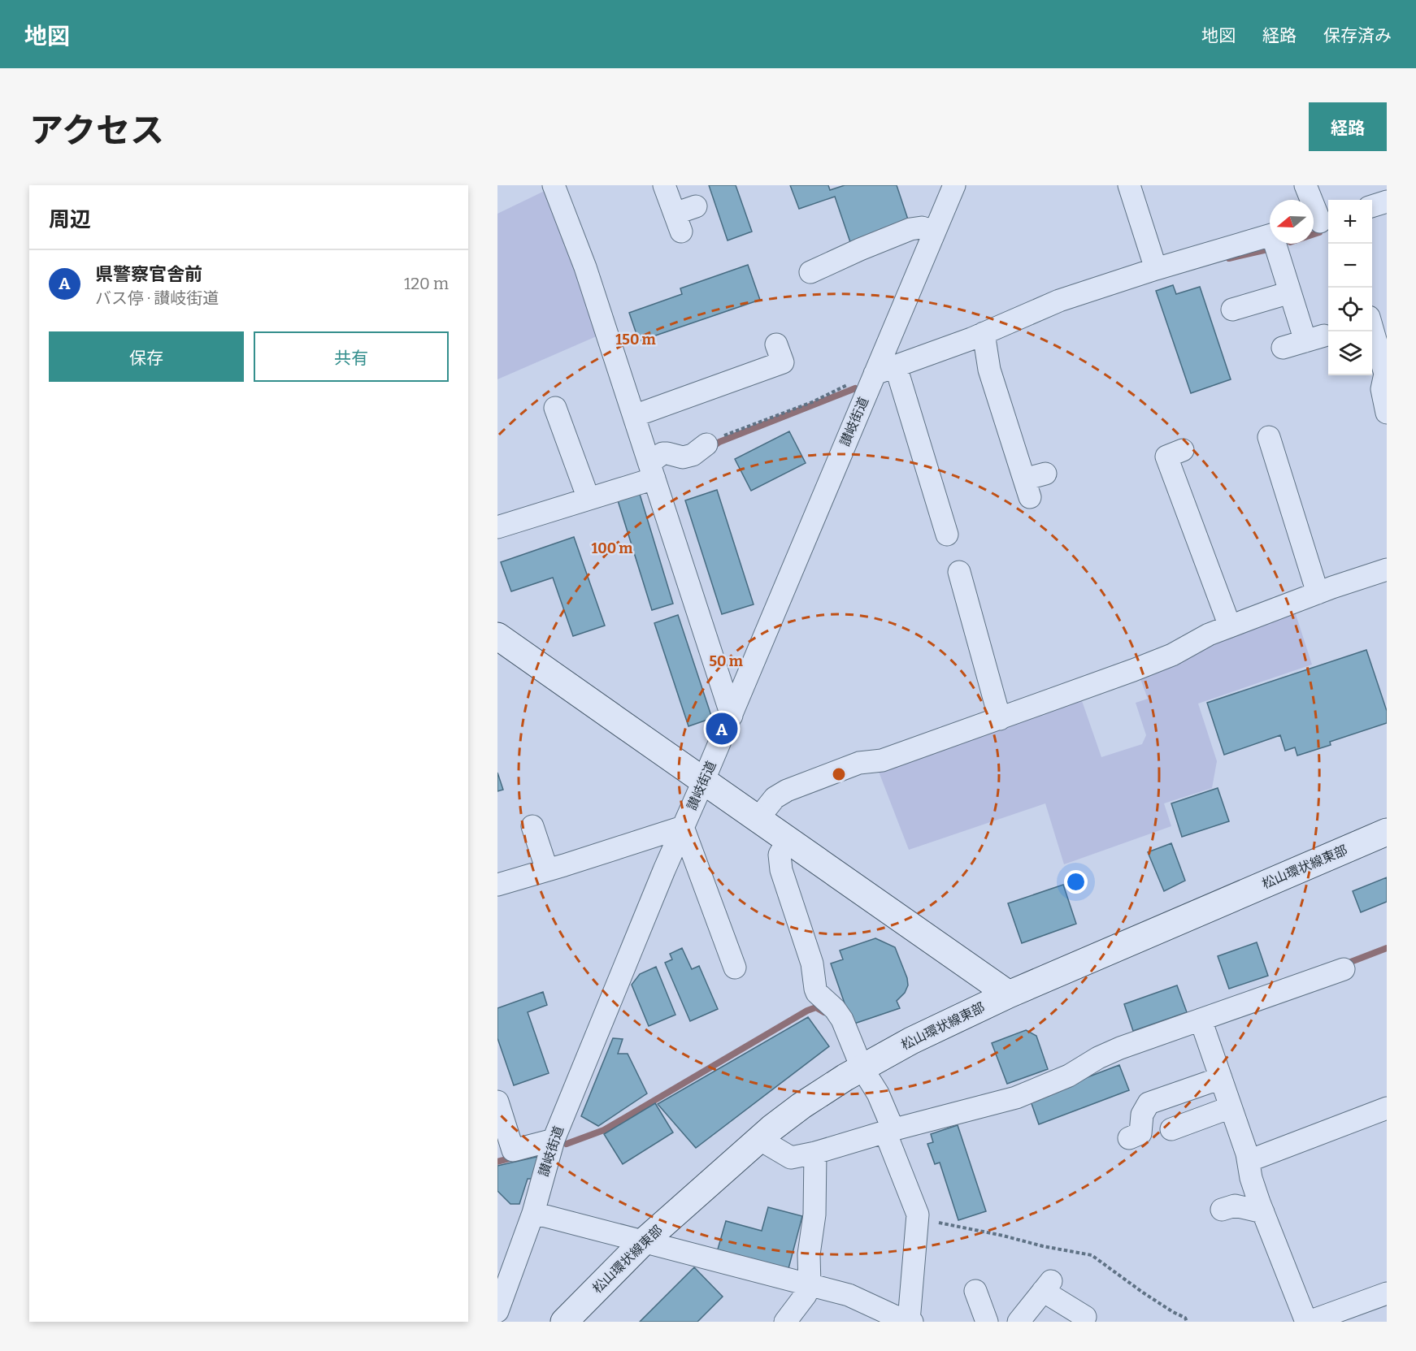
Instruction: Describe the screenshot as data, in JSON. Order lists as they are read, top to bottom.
{
  "streets": {
    "street": ["讃岐街道", "松山環状線東部"]
  },
  "north": "left",
  "page": {
    "header": "地図",
    "nav": ["地図", "経路", "保存済み"],
    "title": "アクセス",
    "buttons": [
      "経路",
      ["保存", "共有"]
    ],
    "heading": "周辺",
    "map_buttons": ["+", "−"],
    "list": [
      {
        "mark": "A",
        "name": "県警察官舎前",
        "note": "バス停 · 讃岐街道",
        "value": "120 m"
      }
    ],
    "pins": "A"
  },
  "rings": ["150 m", "100 m", "50 m"]
}
